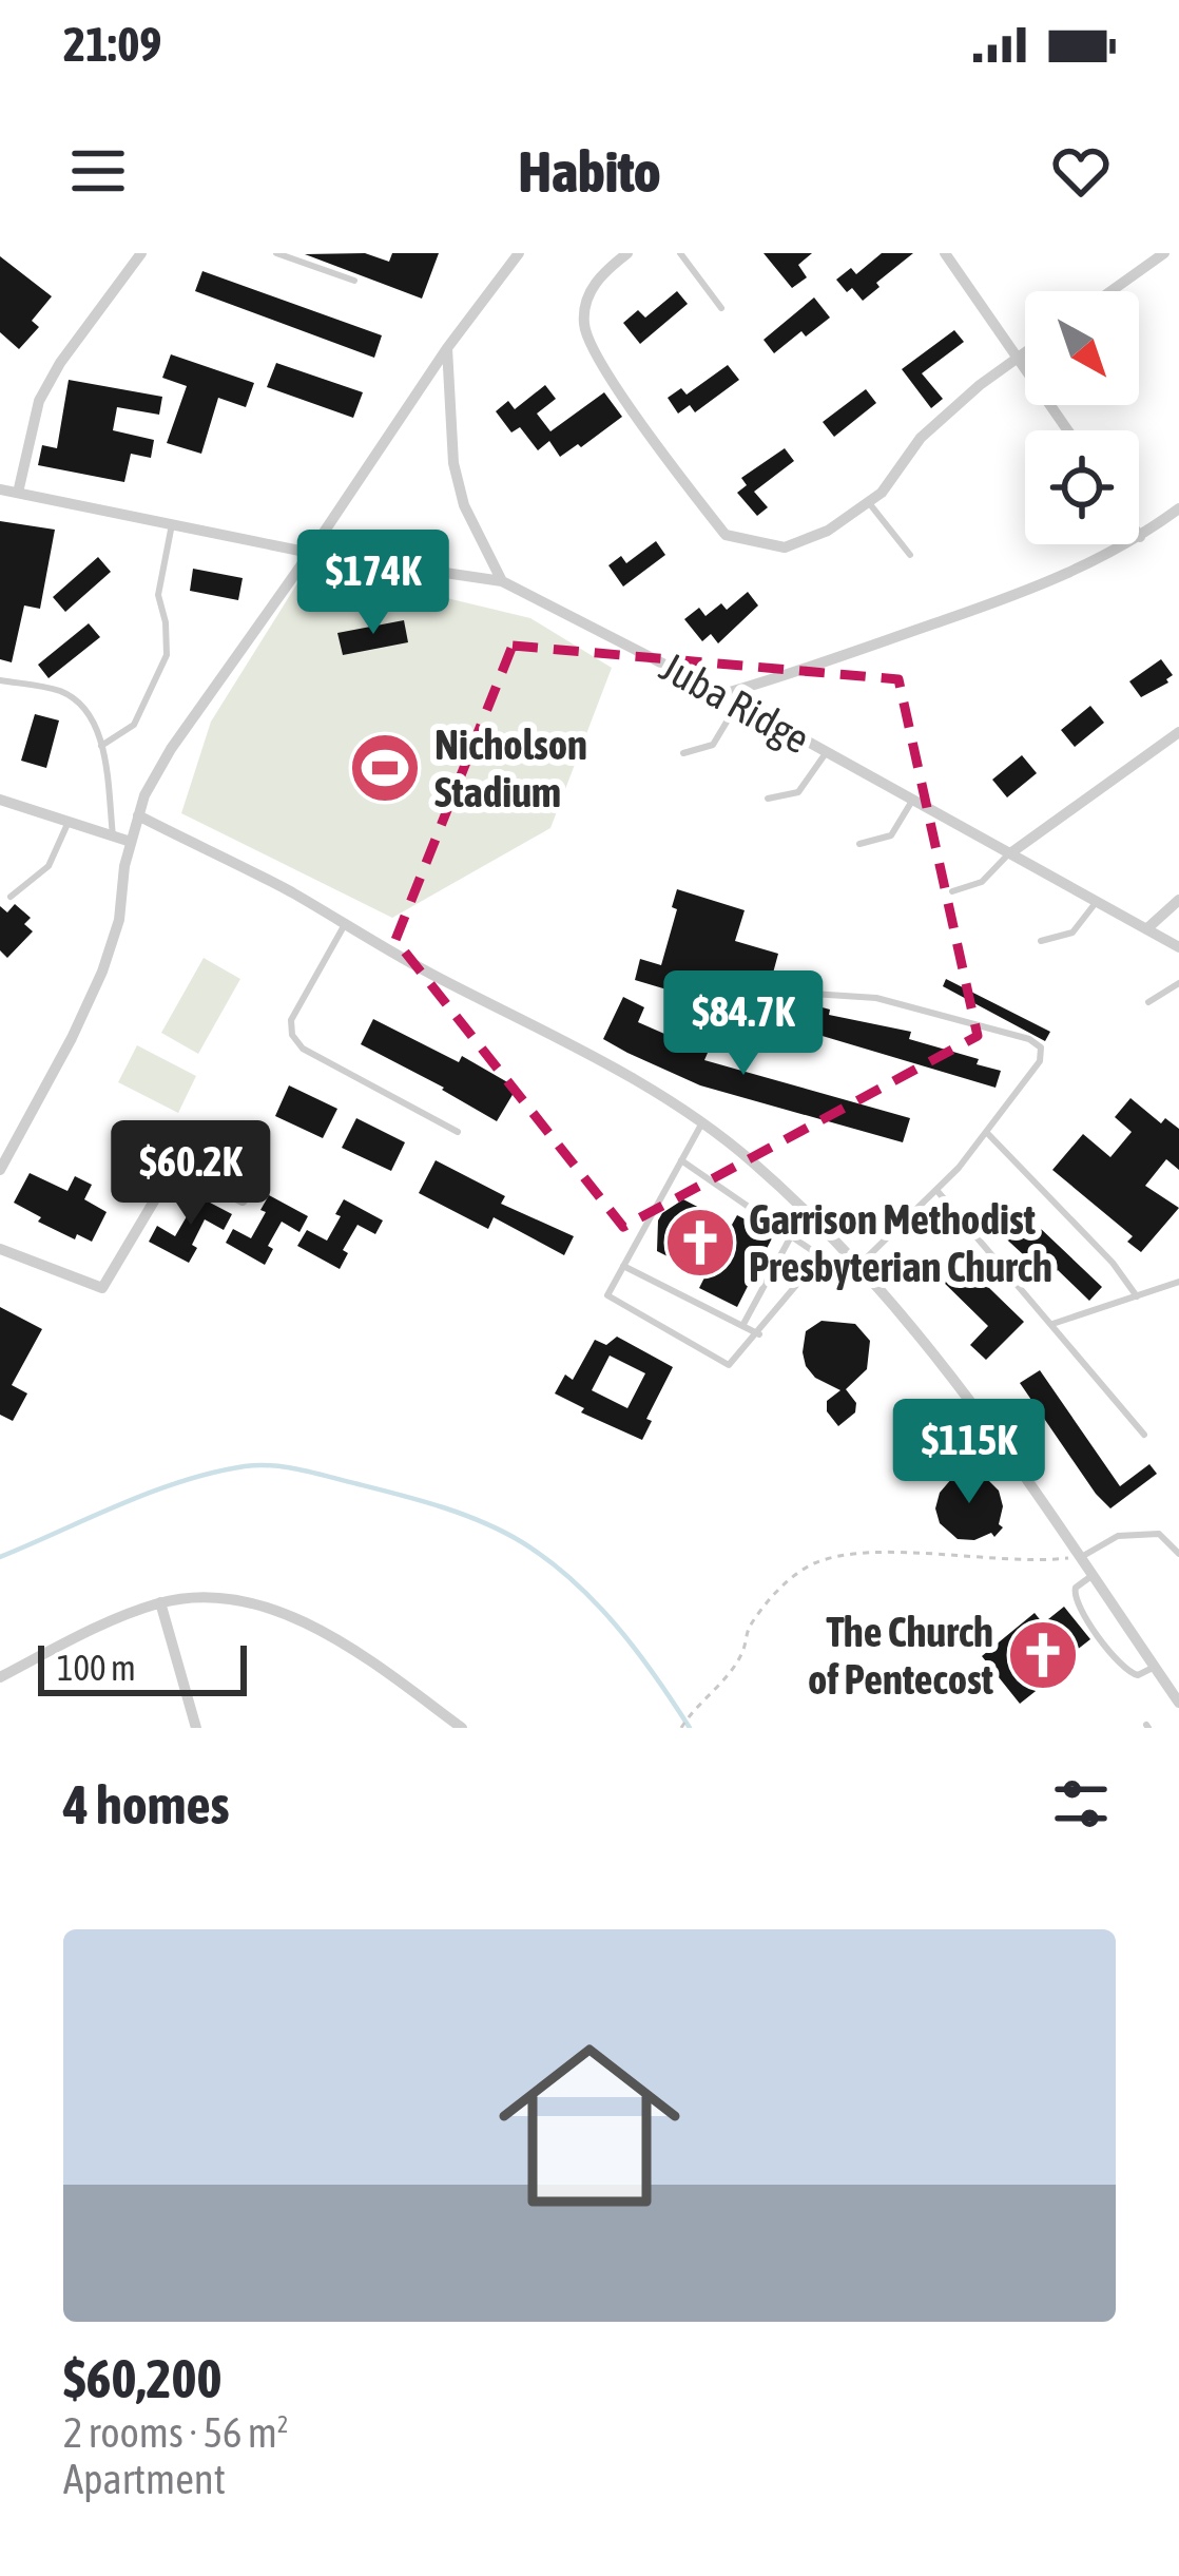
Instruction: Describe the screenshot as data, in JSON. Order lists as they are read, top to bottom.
{
  "streets": {
    "street": ["Juba Ridge"]
  },
  "places": {
    "sports": ["Nicholson Stadium"],
    "church": ["Garrison Methodist Presbyterian Church", "The Church of Pentecost"]
  },
  "scale_bar": "100 m",
  "north": "bottom right",
  "page": {
    "status": "21:09",
    "header": "Habito",
    "price": [
      "$174K",
      "$84.7K",
      "$60.2K",
      "$115K"
    ],
    "scale": "100 m",
    "heading": "4 homes",
    "list": [
      {
        "name": "$60,200",
        "note": "2 rooms · 56 m² · Apartment"
      }
    ]
  }
}
